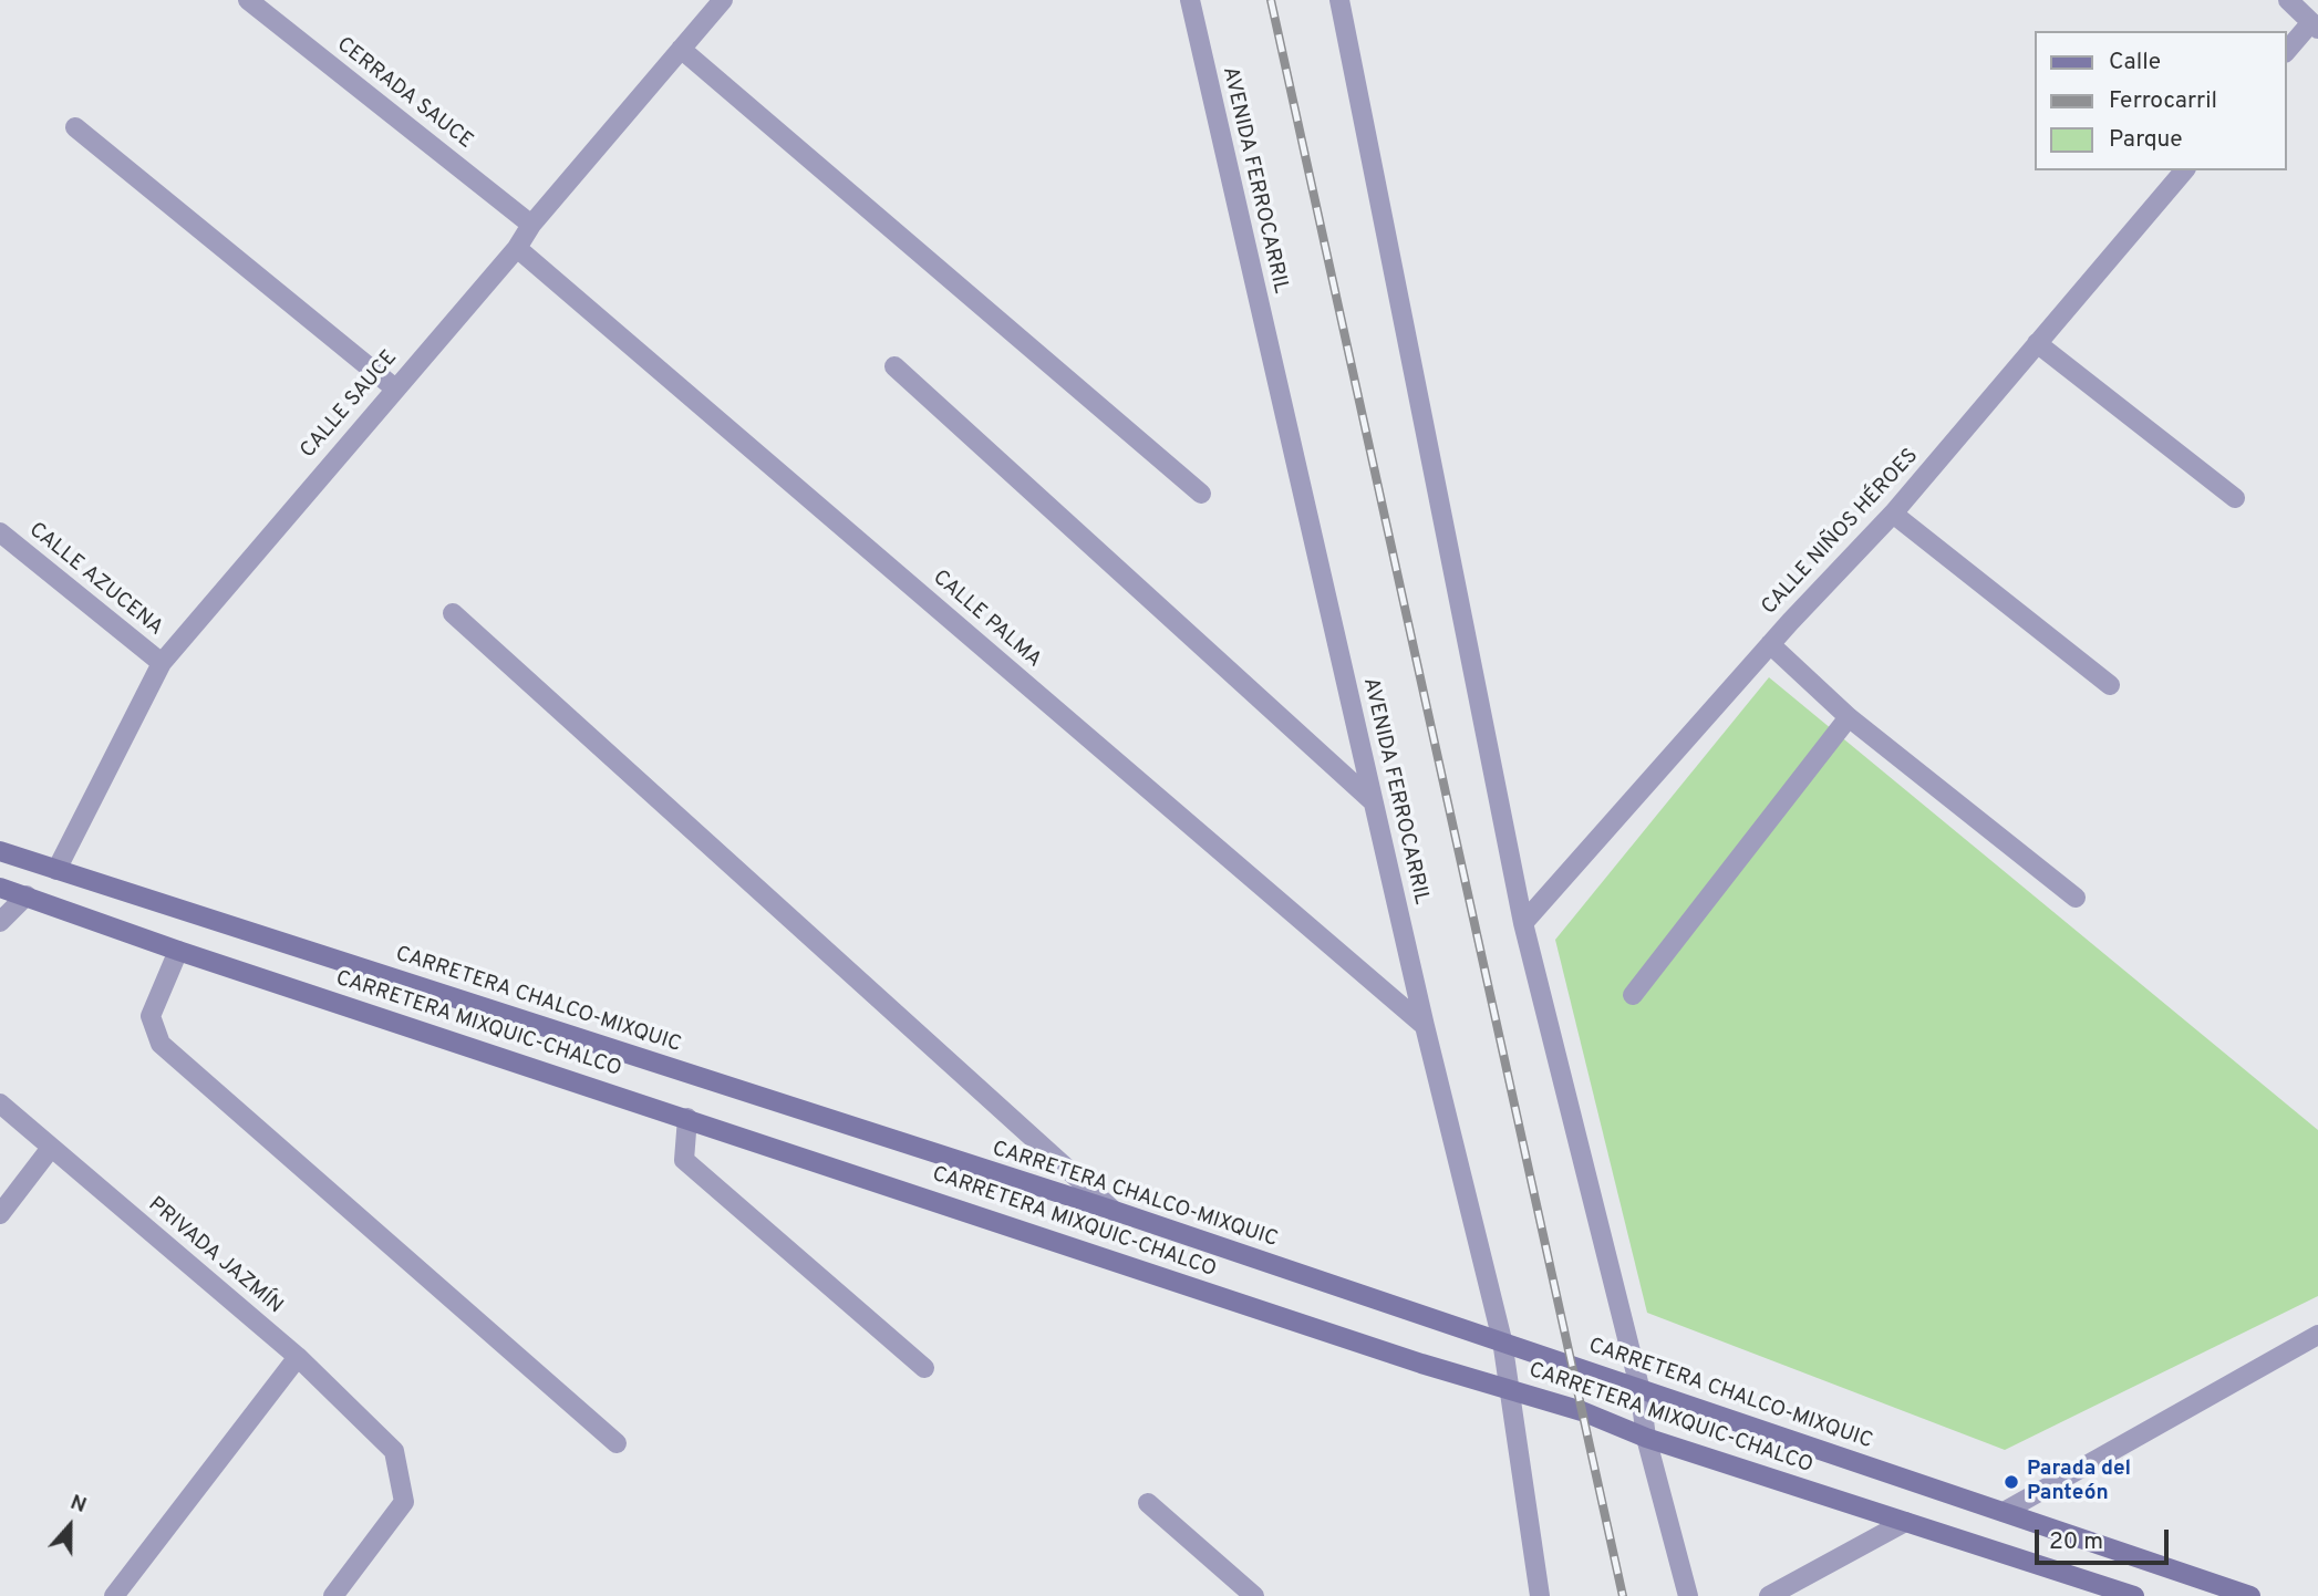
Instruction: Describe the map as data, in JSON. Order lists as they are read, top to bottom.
{
  "streets": {
    "main road": ["CARRETERA CHALCO-MIXQUIC", "CARRETERA MIXQUIC-CHALCO"],
    "street": [
      "CERRADA SAUCE",
      "AVENIDA FERROCARRIL",
      "CALLE SAUCE",
      "CALLE NIÑOS HÉROES",
      "CALLE AZUCENA",
      "CALLE PALMA",
      "PRIVADA JAZMÍN"
    ]
  },
  "crossings": [
    ["CERRADA SAUCE", "CALLE SAUCE"],
    ["AVENIDA FERROCARRIL", "CALLE PALMA"],
    ["AVENIDA FERROCARRIL", "CARRETERA CHALCO-MIXQUIC"],
    ["AVENIDA FERROCARRIL", "CARRETERA MIXQUIC-CHALCO"],
    ["CALLE SAUCE", "CALLE AZUCENA"],
    ["CALLE SAUCE", "CALLE PALMA"],
    ["CALLE SAUCE", "CARRETERA CHALCO-MIXQUIC"]
  ],
  "places": ["Parada del Panteón"],
  "legend": ["Calle", "Ferrocarril", "Parque"],
  "scale_bar": "20 m",
  "north": "top"
}
